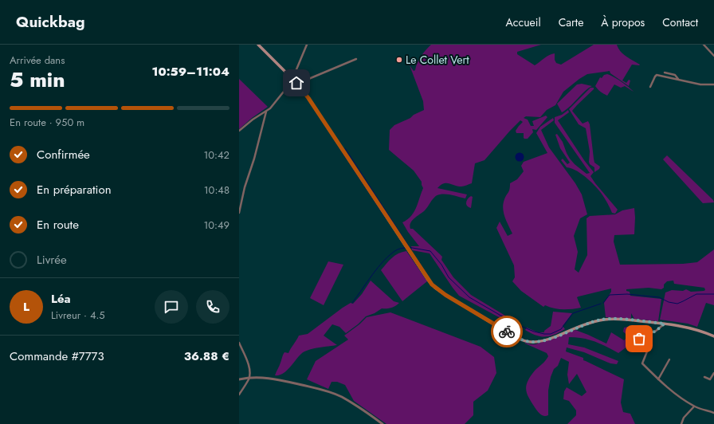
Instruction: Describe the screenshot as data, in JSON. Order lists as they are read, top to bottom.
{
  "places": ["Le Collet Vert"],
  "page": {
    "header": "Quickbag",
    "nav": [
      "Accueil",
      "Carte",
      "À propos",
      "Contact"
    ],
    "heading": ["5 min", "Arrivée dans", "10:59–11:04"],
    "panel": [
      "Léa",
      "Livreur · 4.5",
      "Commande #7773",
      "36.88 €"
    ],
    "bar": "En route · 950 m",
    "list": [
      ["Confirmée", "10:42"],
      ["En préparation", "10:48"],
      ["En route", "10:49"],
      "Livrée"
    ],
    "round": "L"
  }
}
